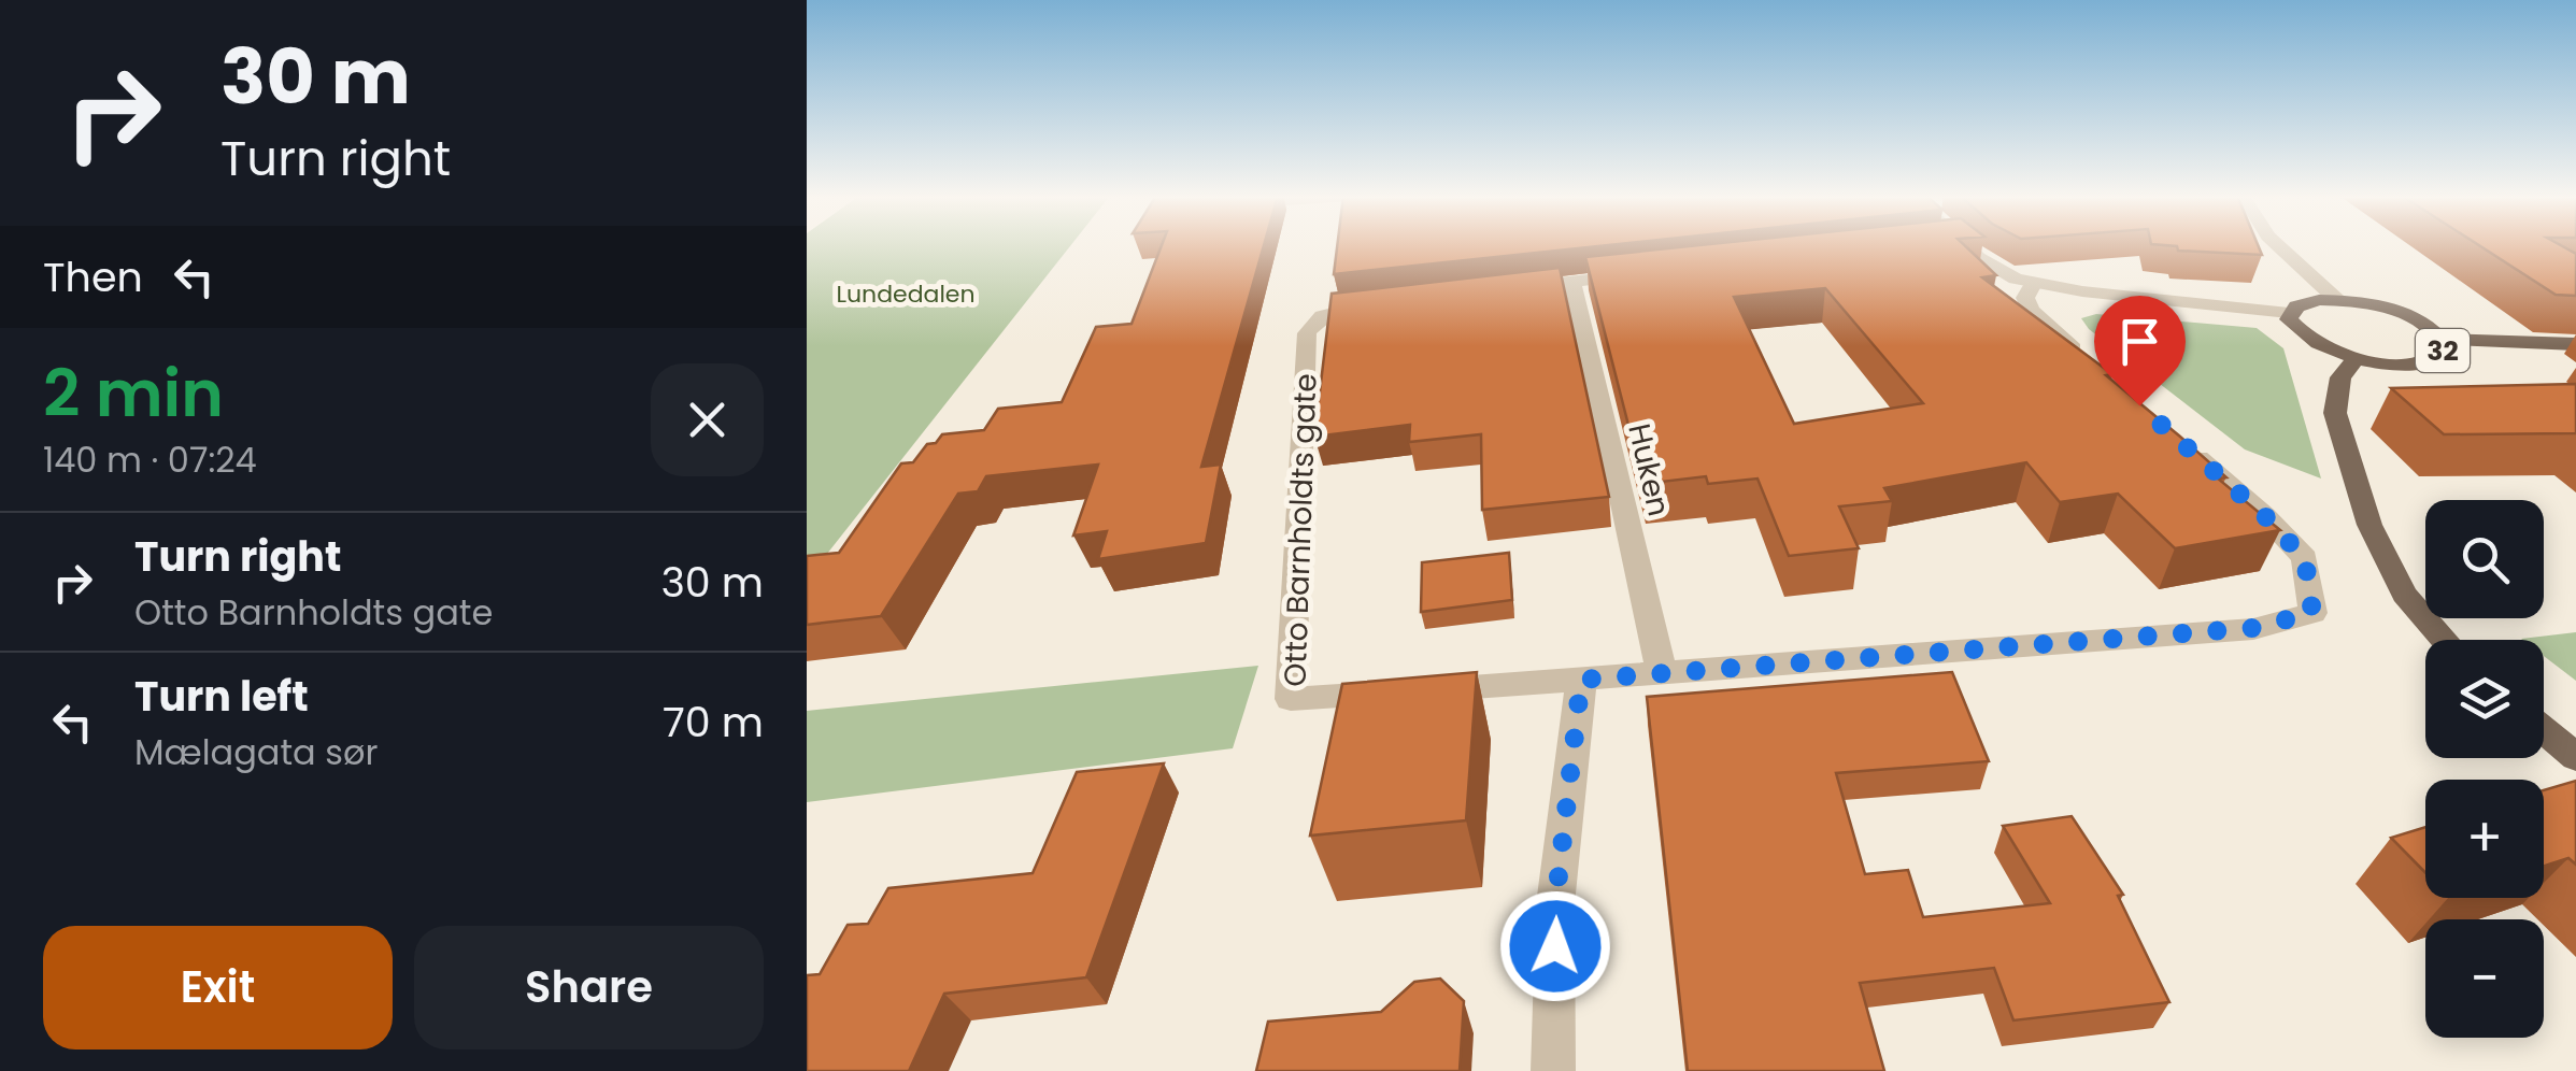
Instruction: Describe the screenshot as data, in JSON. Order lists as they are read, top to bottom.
{
  "streets": {
    "main road": ["32"],
    "street": ["Huken", "Otto Barnholdts gate"]
  },
  "crossings": [
    ["Huken", "Otto Barnholdts gate"]
  ],
  "parks": ["Lundedalen"],
  "page": {
    "turn": ["30 m", "Turn right"],
    "then": "Then",
    "heading": ["2 min", "140 m · 07:24"],
    "map_buttons": ["+", "−"],
    "list": [
      {
        "name": "Turn right",
        "note": "Otto Barnholdts gate",
        "value": "30 m"
      },
      {
        "name": "Turn left",
        "note": "Mælagata sør",
        "value": "70 m"
      }
    ],
    "buttons": ["Exit", "Share"]
  }
}
